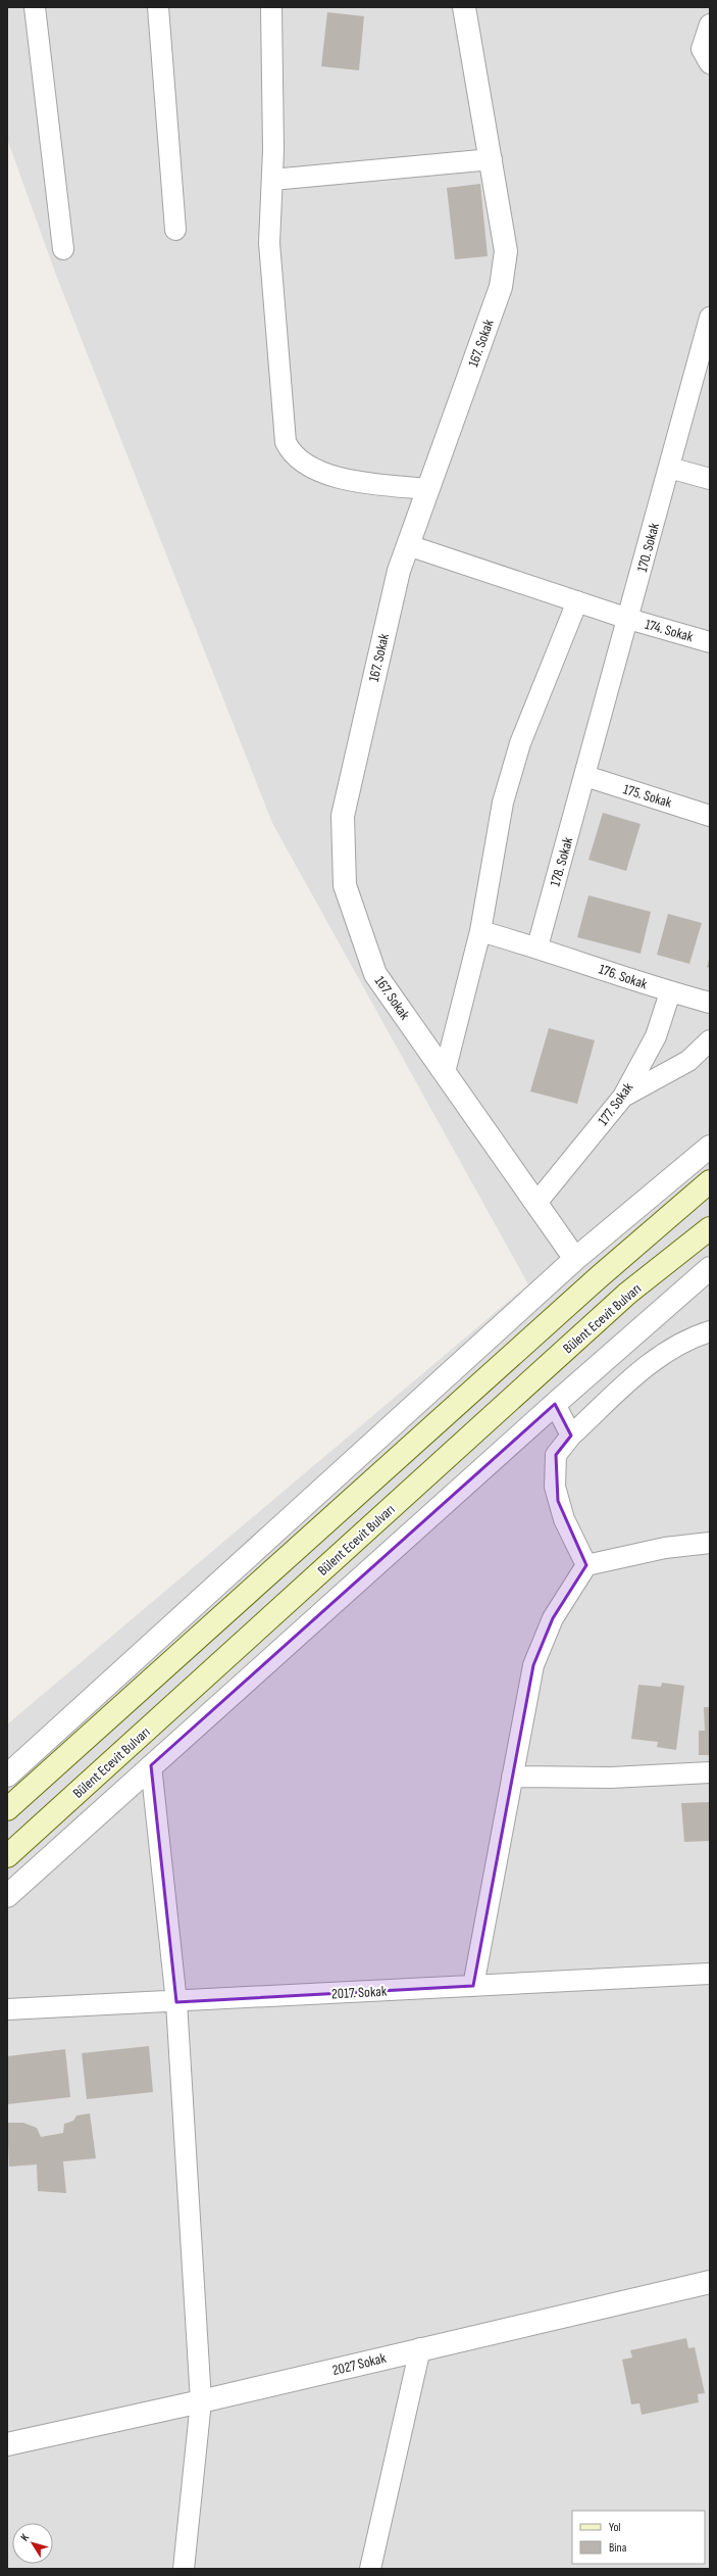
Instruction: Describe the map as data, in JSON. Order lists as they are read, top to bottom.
{
  "streets": {
    "main road": ["Bülent Ecevit Bulvarı"],
    "street": [
      "167. Sokak",
      "170. Sokak",
      "174. Sokak",
      "175. Sokak",
      "178. Sokak",
      "176. Sokak",
      "177. Sokak",
      "2017. Sokak",
      "2027 Sokak"
    ]
  },
  "crossings": [
    ["167. Sokak", "174. Sokak"],
    ["167. Sokak", "177. Sokak"],
    ["170. Sokak", "174. Sokak"],
    ["170. Sokak", "175. Sokak"],
    ["170. Sokak", "178. Sokak"],
    ["175. Sokak", "178. Sokak"],
    ["178. Sokak", "176. Sokak"],
    ["176. Sokak", "177. Sokak"]
  ],
  "legend": ["Yol", "Bina"],
  "north": "top left"
}
